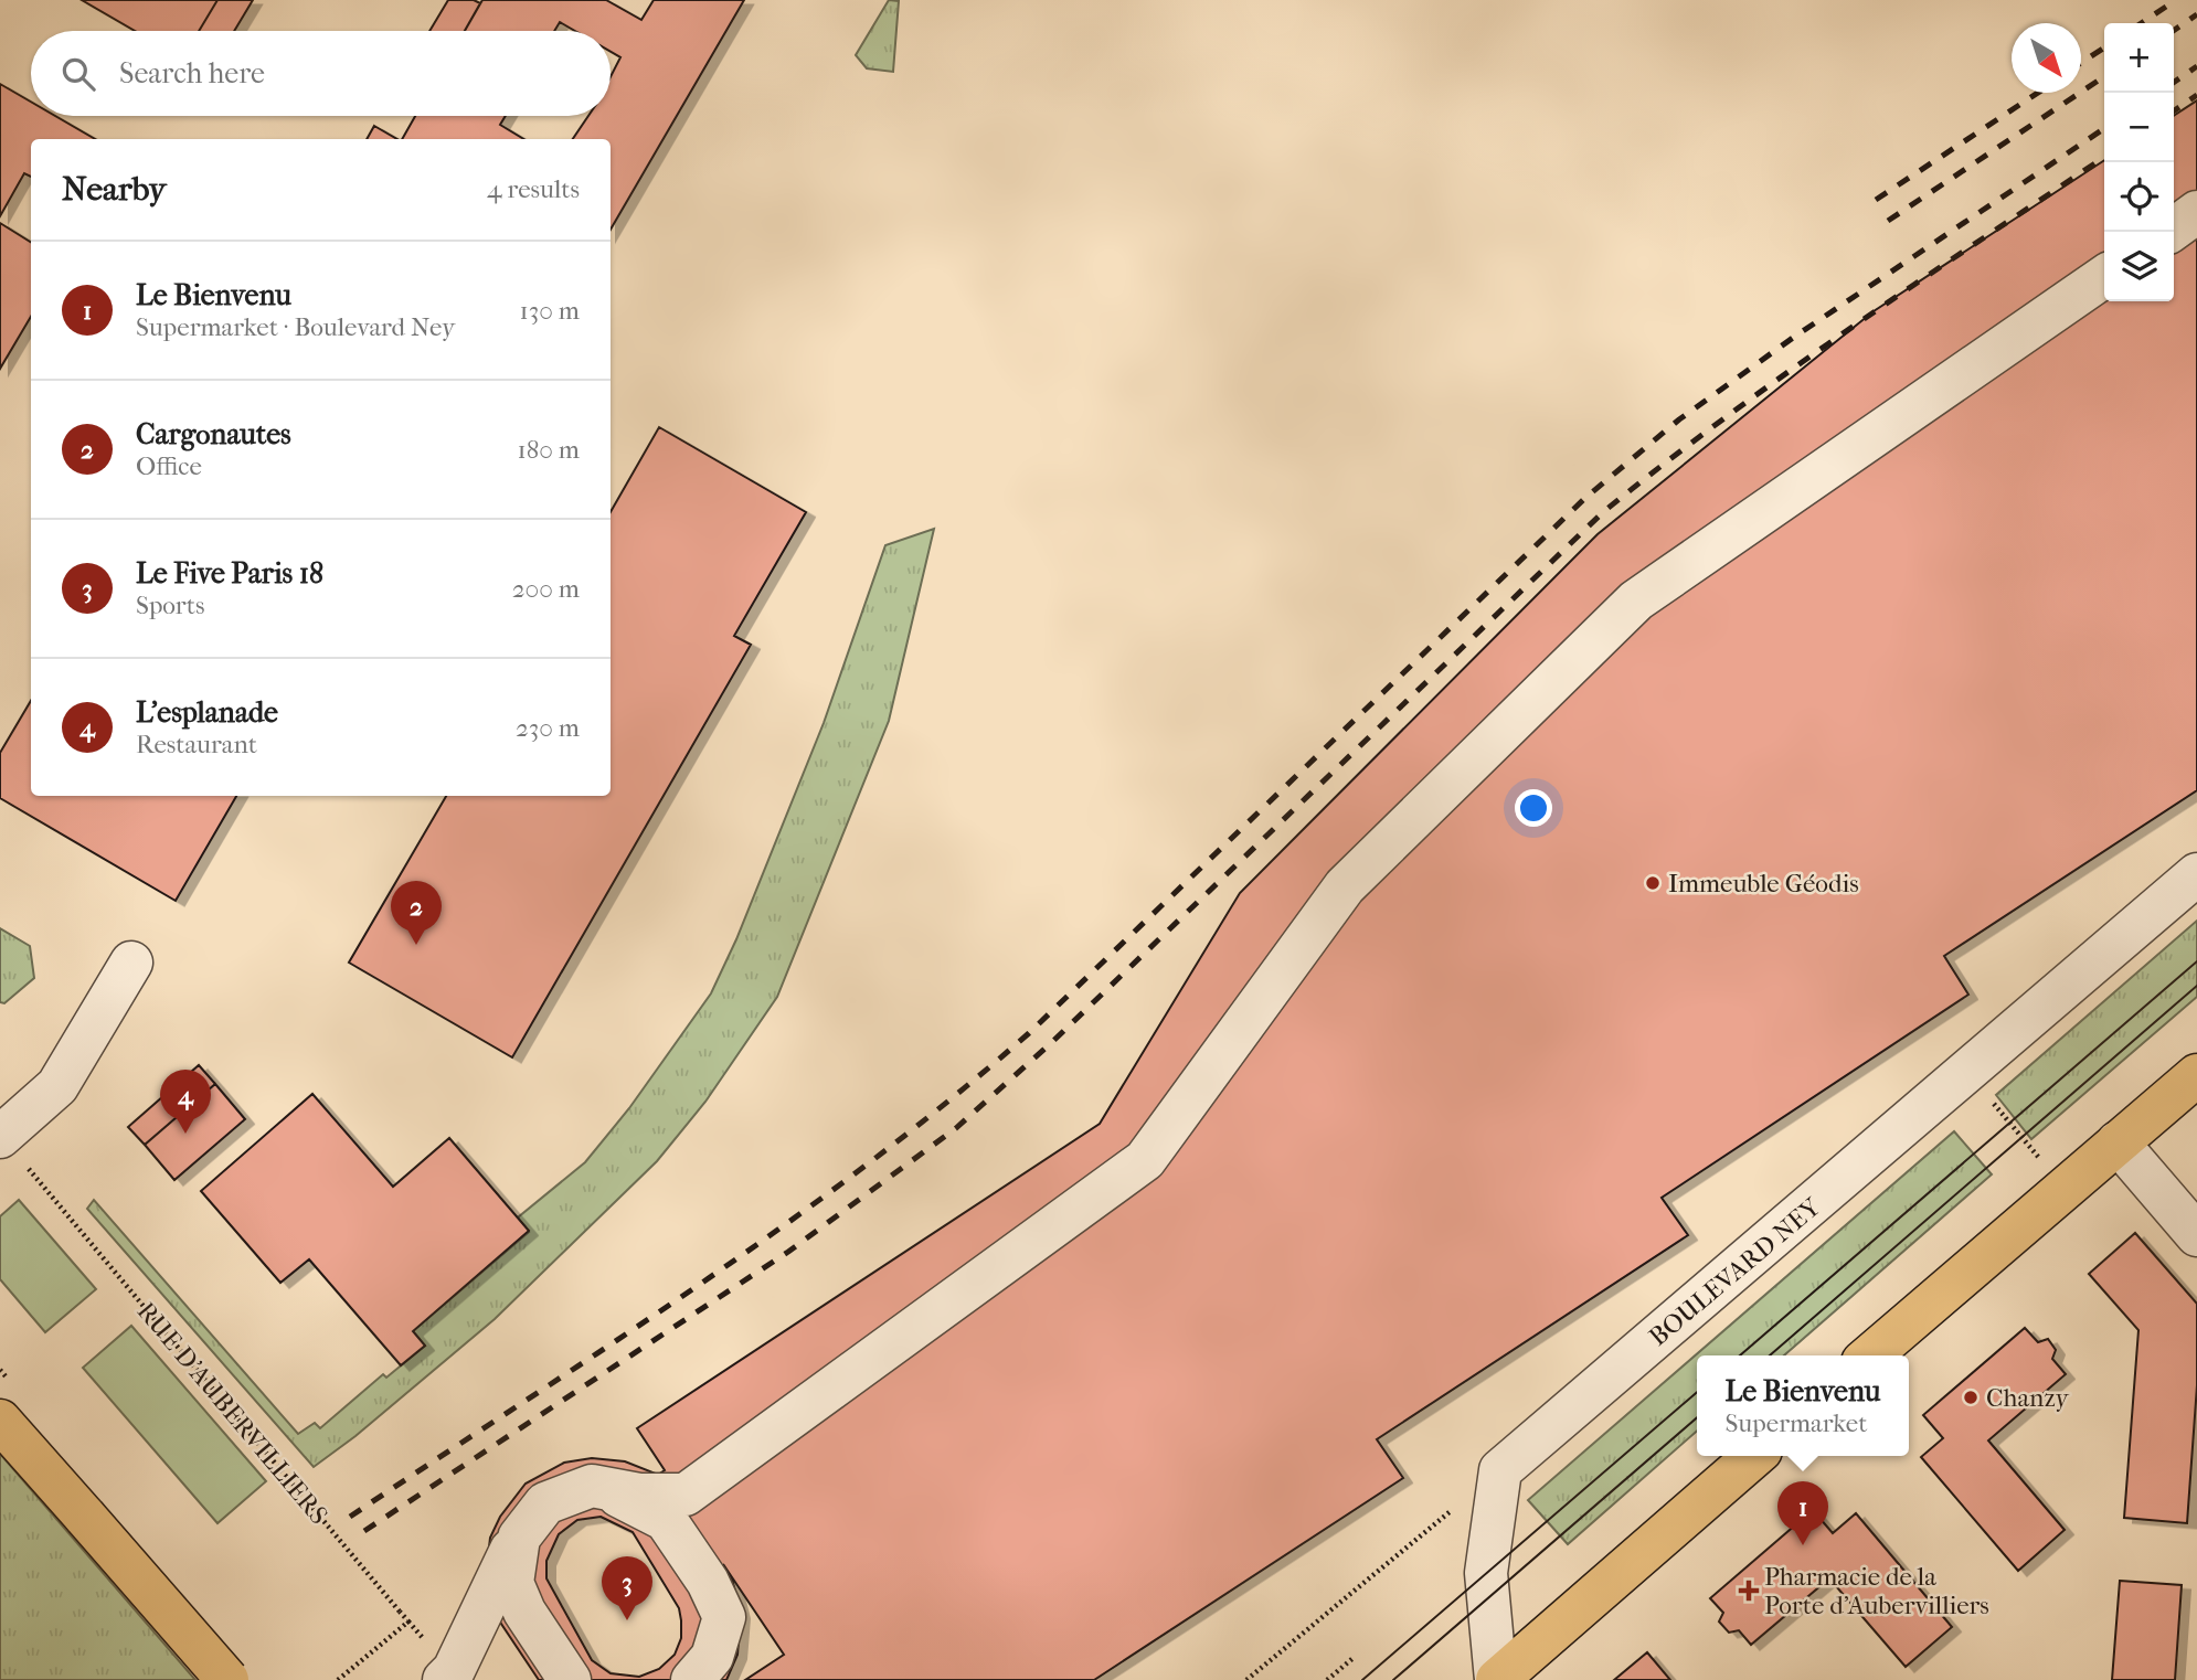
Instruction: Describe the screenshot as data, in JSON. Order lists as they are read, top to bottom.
{
  "streets": {
    "street": ["BOULEVARD NEY"],
    "path": ["RUE D'AUBERVILLIERS"]
  },
  "places": {
    "other": ["Immeuble Géodis", "Chanzy"],
    "health": ["Pharmacie de la Porte d'Aubervilliers"]
  },
  "north": "bottom right",
  "page": {
    "map_buttons": ["+", "−"],
    "search": "Search here",
    "heading": ["Nearby", "4 results"],
    "list": [
      {
        "mark": "1",
        "name": "Le Bienvenu",
        "note": "Supermarket · Boulevard Ney",
        "value": "130 m"
      },
      {
        "mark": "2",
        "name": "Cargonautes",
        "note": "Office",
        "value": "180 m"
      },
      {
        "mark": "3",
        "name": "Le Five Paris 18",
        "note": "Sports",
        "value": "200 m"
      },
      {
        "mark": "4",
        "name": "L'esplanade",
        "note": "Restaurant",
        "value": "230 m"
      }
    ],
    "pins": [
      "2",
      "4",
      "1",
      "3"
    ],
    "popup": ["Le Bienvenu", "Supermarket"]
  }
}
